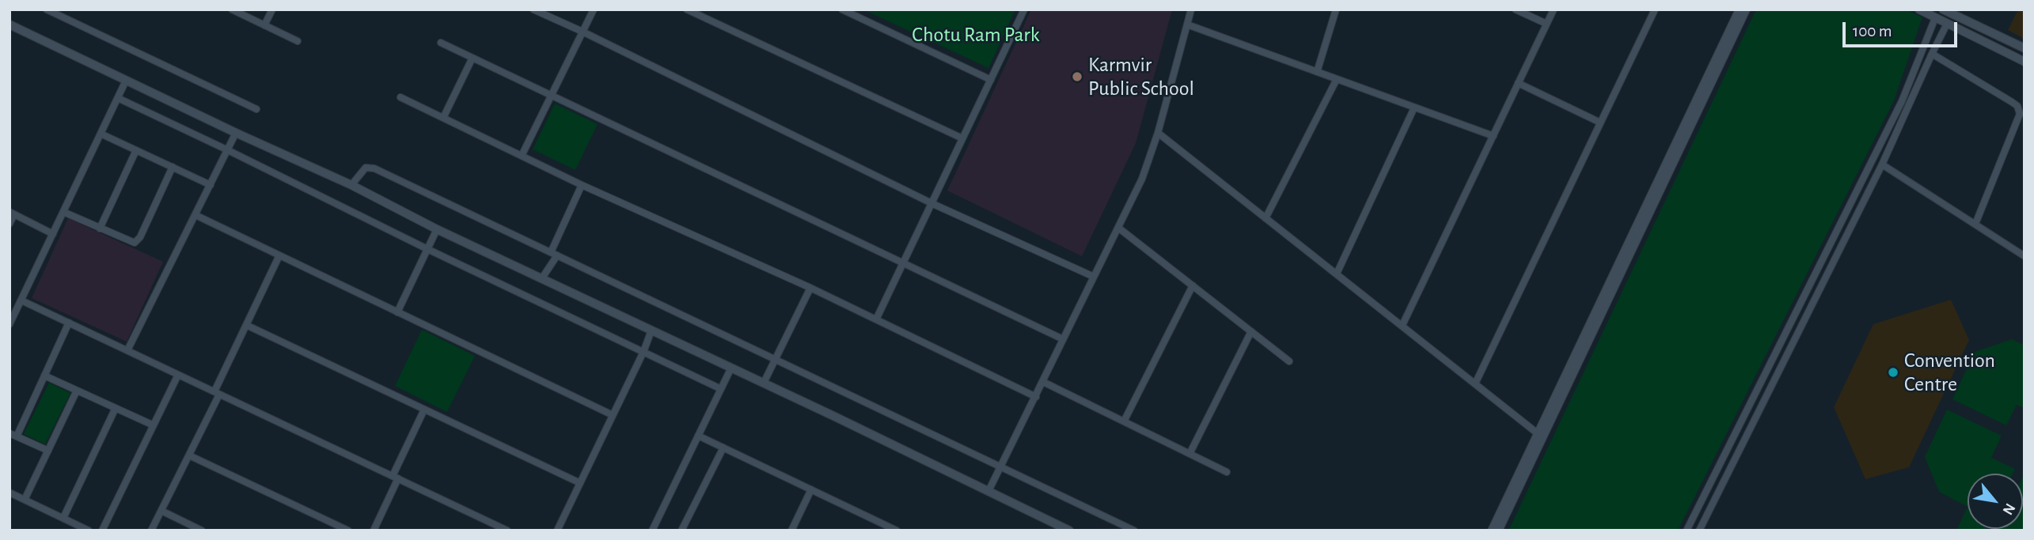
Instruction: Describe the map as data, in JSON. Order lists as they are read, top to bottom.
{
  "parks": ["Chotu Ram Park"],
  "places": ["Karmvir Public School", "Convention Centre"],
  "scale_bar": "100 m",
  "north": "bottom right"
}
